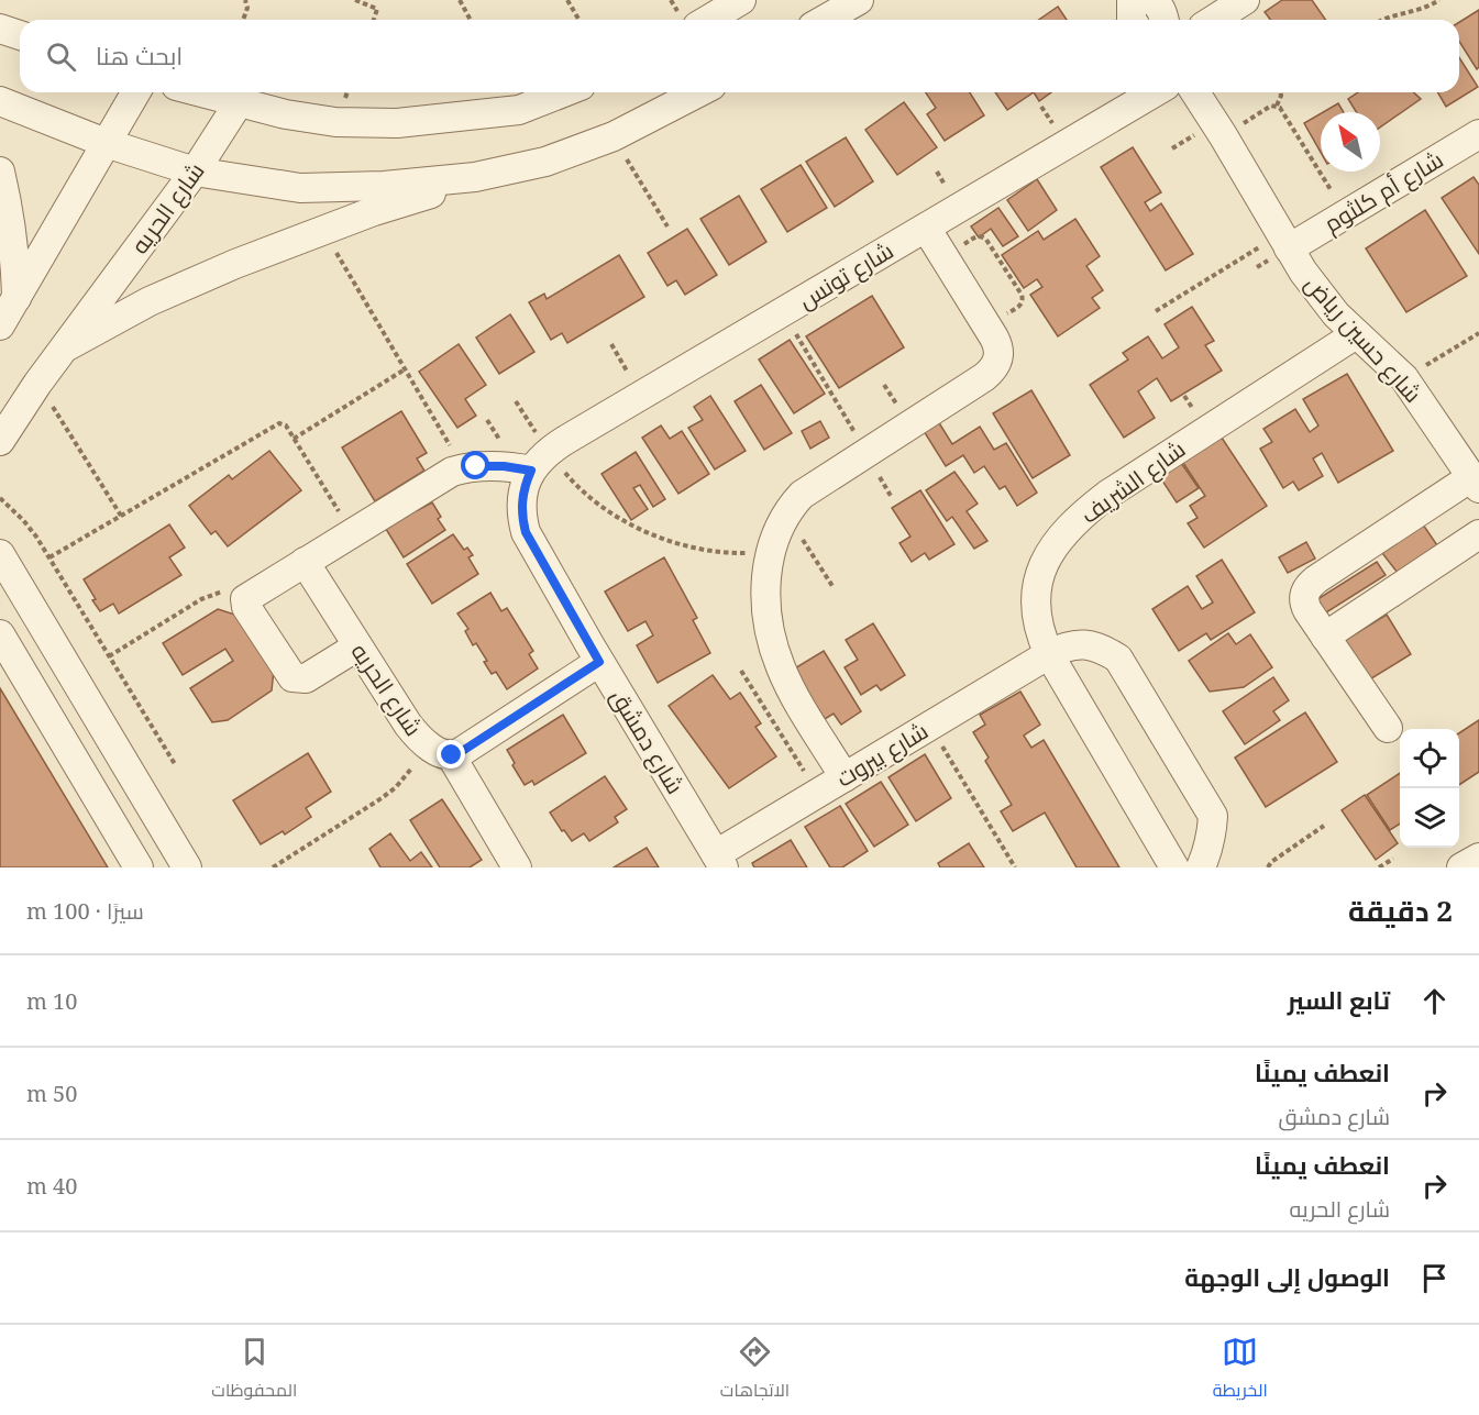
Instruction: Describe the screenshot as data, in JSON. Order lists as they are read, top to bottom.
{
  "streets": {
    "street": [
      "شارع أم كلثوم",
      "شارع الحريه",
      "شارع تونس",
      "شارع حسين رياض",
      "شارع الشريف",
      "شارع دمشق",
      "شارع بيروت"
    ]
  },
  "crossings": [
    ["شارع أم كلثوم", "شارع حسين رياض"],
    ["شارع تونس", "شارع دمشق"],
    ["شارع حسين رياض", "شارع الشريف"],
    ["شارع الشريف", "شارع بيروت"],
    ["شارع دمشق", "شارع بيروت"]
  ],
  "north": "top left",
  "page": {
    "search": "ابحث هنا",
    "heading": ["2 دقيقة", "سيرًا · 100 m"],
    "list": [
      ["تابع السير", "10 m"],
      ["انعطف يمينًا", "شارع دمشق", "50 m"],
      ["انعطف يمينًا", "شارع الحريه", "40 m"],
      "الوصول إلى الوجهة"
    ],
    "nav": ["الخريطة", "الاتجاهات", "المحفوظات"]
  }
}
